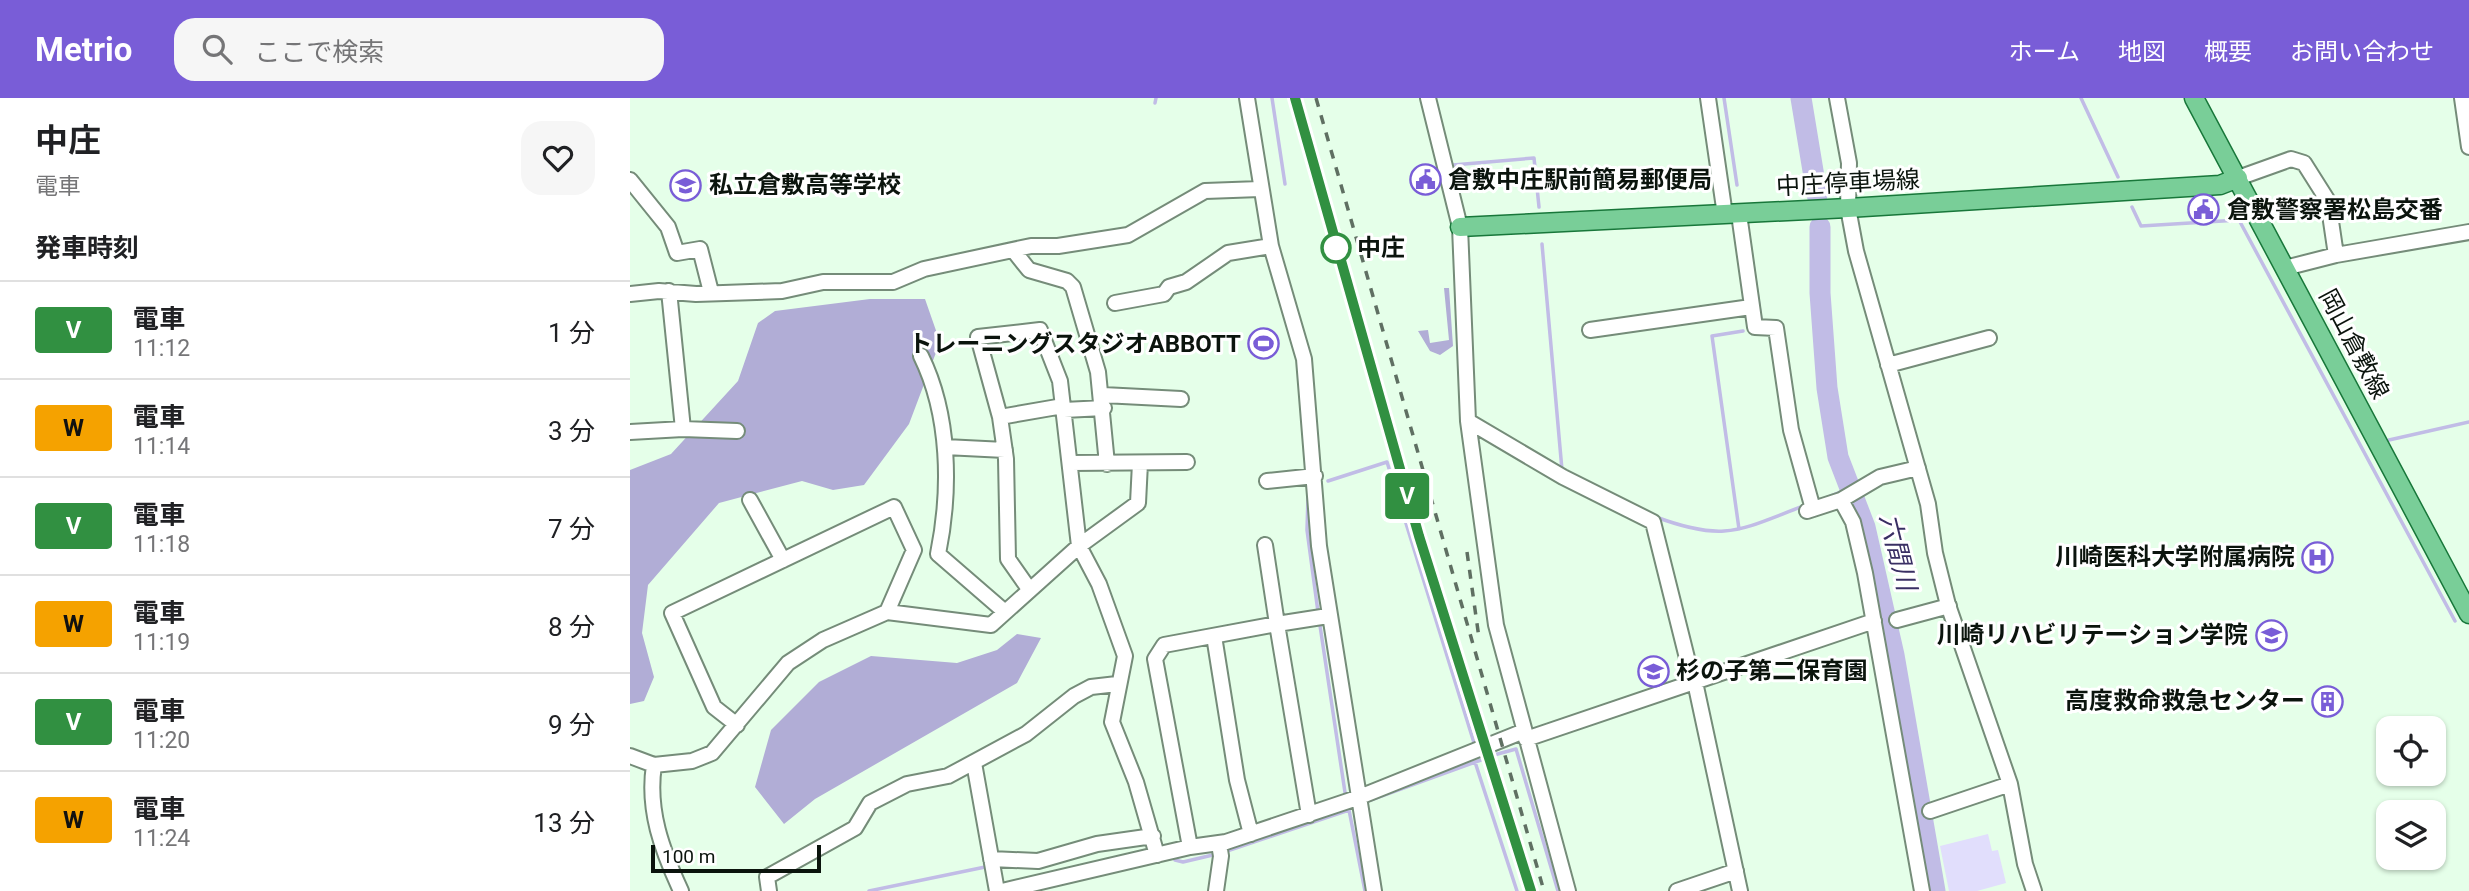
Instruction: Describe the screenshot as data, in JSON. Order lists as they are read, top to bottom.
{
  "streets": {
    "main road": ["中庄停車場線", "岡山倉敷線"]
  },
  "crossings": [
    ["中庄停車場線", "岡山倉敷線"]
  ],
  "water": ["六間川"],
  "places": {
    "public building": ["倉敷中庄駅前簡易郵便局", "倉敷警察署松島交番"],
    "school or university": ["私立倉敷高等学校", "川崎リハビリテーション学院", "杉の子第二保育園"],
    "other": ["中庄"],
    "sports": ["トレーニングスタジオABBOTT"],
    "hospital": ["川崎医科大学附属病院"],
    "building": ["高度救命救急センター"]
  },
  "scale_bar": "100 m",
  "page": {
    "header": "Metrio",
    "search": "ここで検索",
    "nav": [
      "ホーム",
      "地図",
      "概要",
      "お問い合わせ"
    ],
    "heading": [
      ["中庄", "電車"],
      "発車時刻"
    ],
    "on_map": "V",
    "list": [
      {
        "mark": "V",
        "name": "電車",
        "note": "11:12",
        "value": "1 分"
      },
      {
        "mark": "W",
        "name": "電車",
        "note": "11:14",
        "value": "3 分"
      },
      {
        "mark": "V",
        "name": "電車",
        "note": "11:18",
        "value": "7 分"
      },
      {
        "mark": "W",
        "name": "電車",
        "note": "11:19",
        "value": "8 分"
      },
      {
        "mark": "V",
        "name": "電車",
        "note": "11:20",
        "value": "9 分"
      },
      {
        "mark": "W",
        "name": "電車",
        "note": "11:24",
        "value": "13 分"
      }
    ],
    "scale": "100 m"
  }
}
